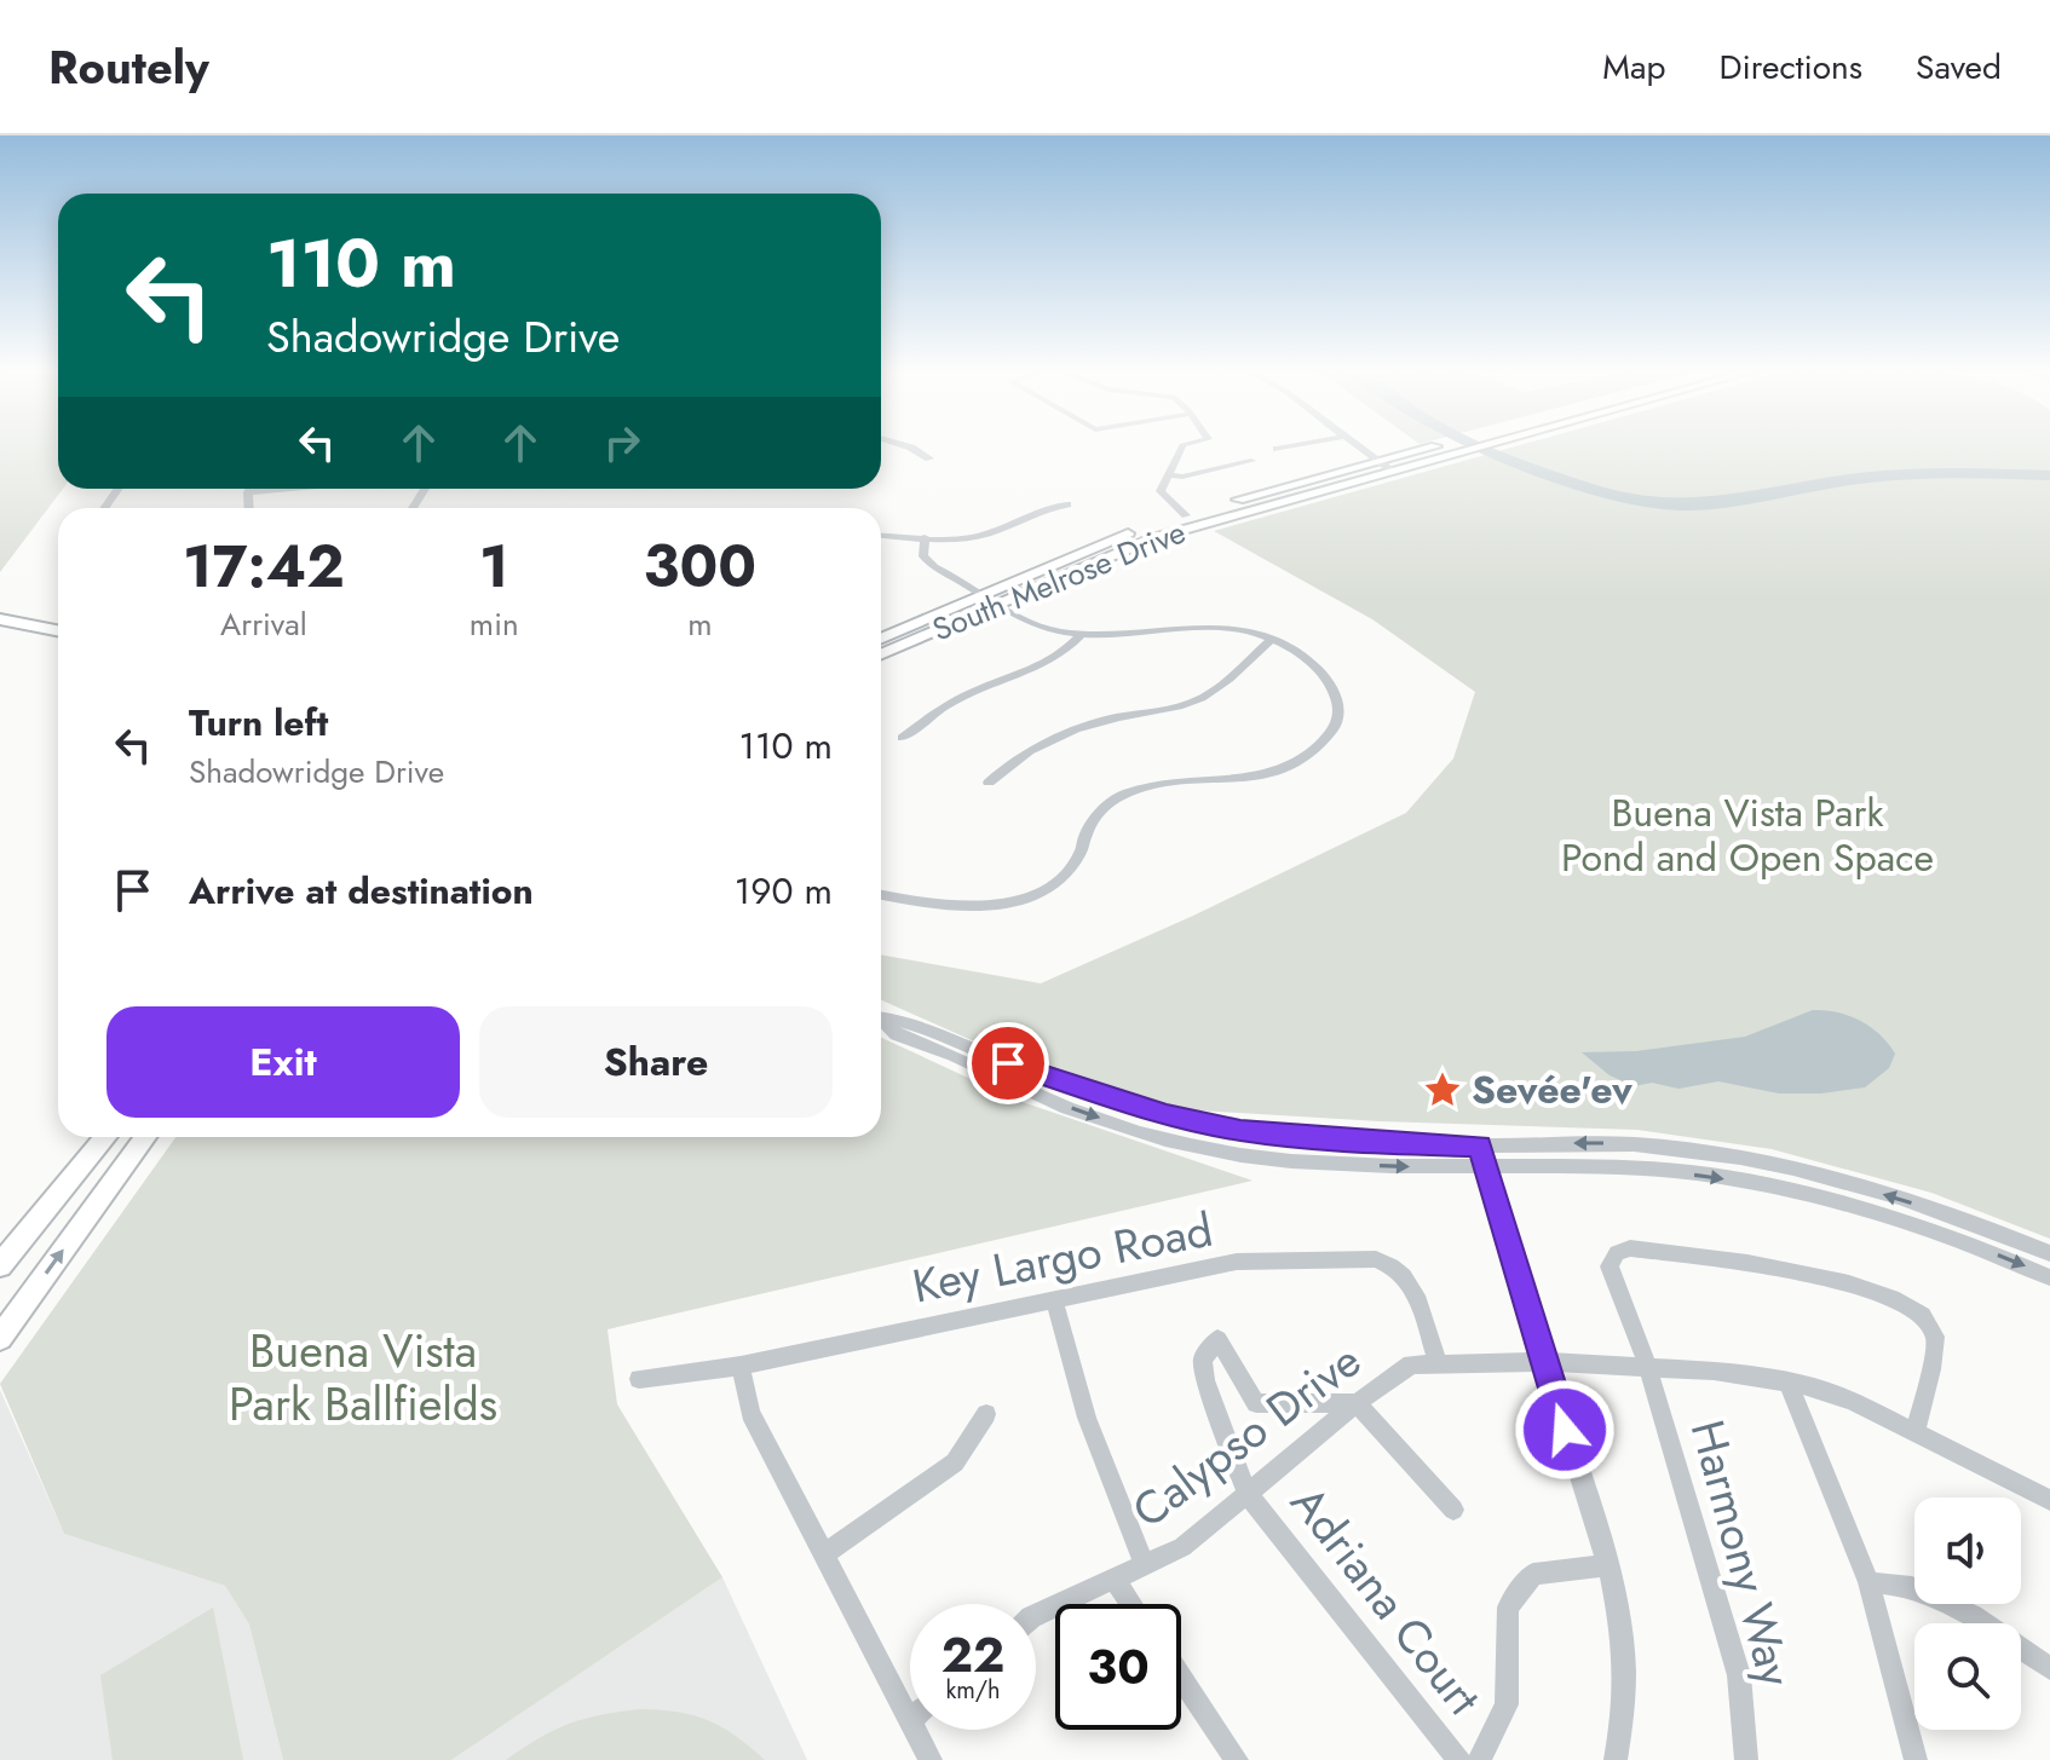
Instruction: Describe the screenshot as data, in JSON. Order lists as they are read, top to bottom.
{
  "streets": {
    "main road": ["South Melrose Drive"],
    "street": [
      "Key Largo Road",
      "Calypso Drive",
      "Harmony Way",
      "Adriana Court"
    ]
  },
  "crossings": [
    ["Key Largo Road", "Calypso Drive"],
    ["Calypso Drive", "Harmony Way"],
    ["Calypso Drive", "Adriana Court"]
  ],
  "parks": ["Buena Vista Park Pond and Open Space", "Buena Vista Park Ballfields"],
  "places": {
    "place": ["Sevée'ev"]
  },
  "page": {
    "header": "Routely",
    "nav": ["Map", "Directions", "Saved"],
    "turn": ["110 m", "Shadowridge Drive"],
    "eta": [
      "17:42",
      "Arrival",
      "1",
      "min",
      "300",
      "m"
    ],
    "list": [
      {
        "name": "Turn left",
        "note": "Shadowridge Drive",
        "value": "110 m"
      },
      {
        "name": "Arrive at destination",
        "value": "190 m"
      }
    ],
    "buttons": ["Exit", "Share"],
    "speed": "22 km/h",
    "limit": "30"
  }
}
